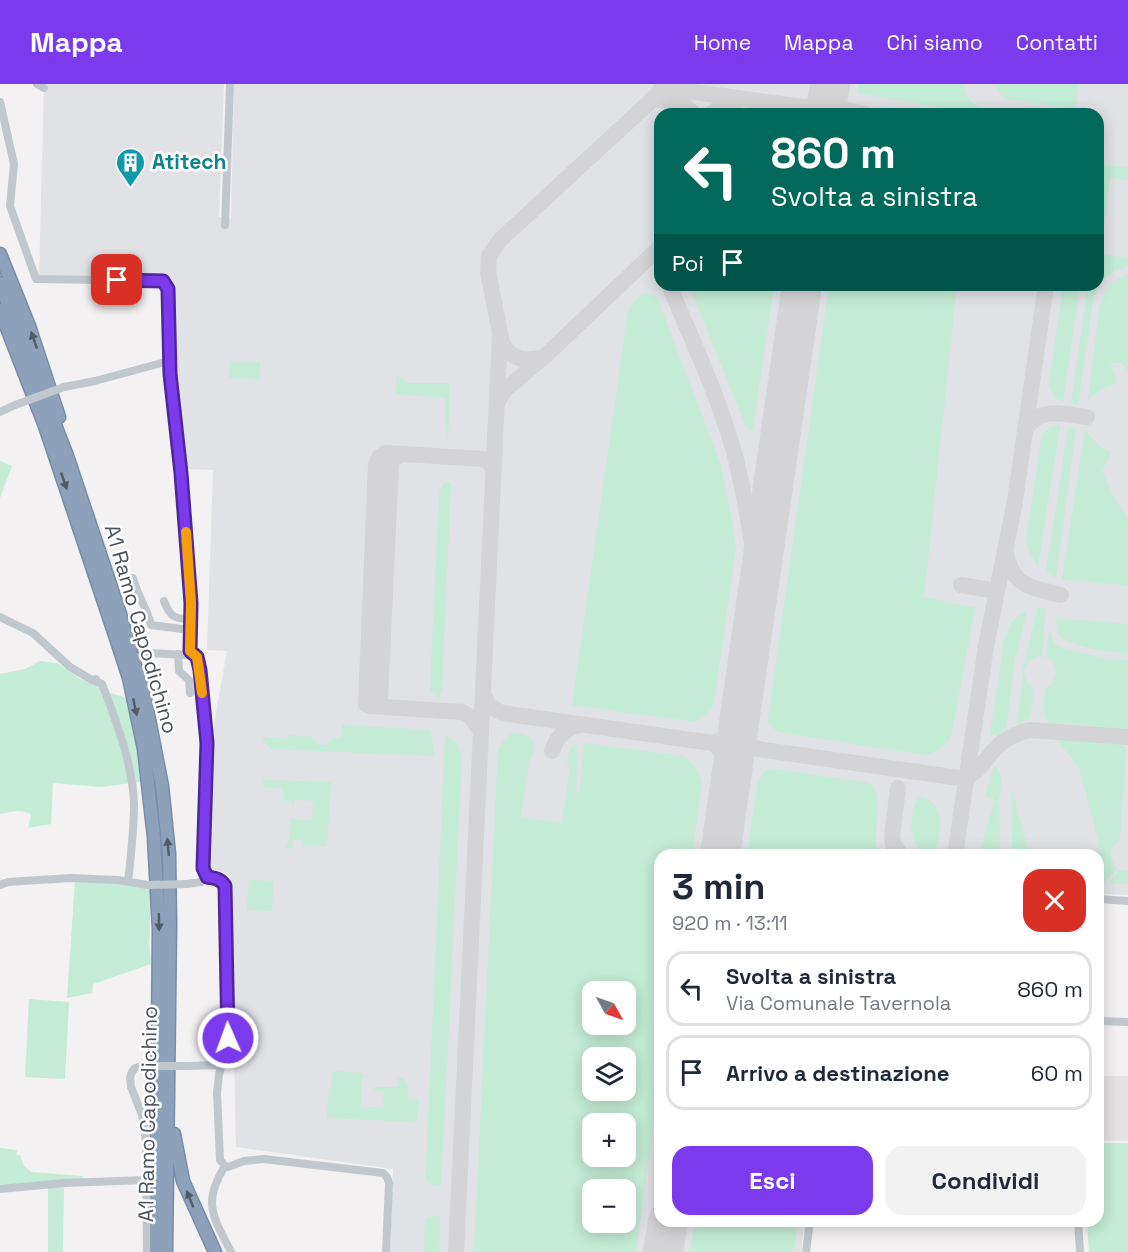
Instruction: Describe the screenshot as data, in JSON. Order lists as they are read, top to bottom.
{
  "streets": {
    "highway": ["A1 Ramo Capodichino"]
  },
  "places": {
    "building": ["Atitech"]
  },
  "north": "bottom right",
  "page": {
    "header": "Mappa",
    "nav": [
      "Home",
      "Mappa",
      "Chi siamo",
      "Contatti"
    ],
    "turn": ["860 m", "Svolta a sinistra"],
    "then": "Poi",
    "heading": ["3 min", "920 m · 13:11"],
    "list": [
      {
        "name": "Svolta a sinistra",
        "note": "Via Comunale Tavernola",
        "value": "860 m"
      },
      {
        "name": "Arrivo a destinazione",
        "value": "60 m"
      }
    ],
    "map_buttons": ["+", "−"],
    "buttons": ["Esci", "Condividi"]
  }
}
